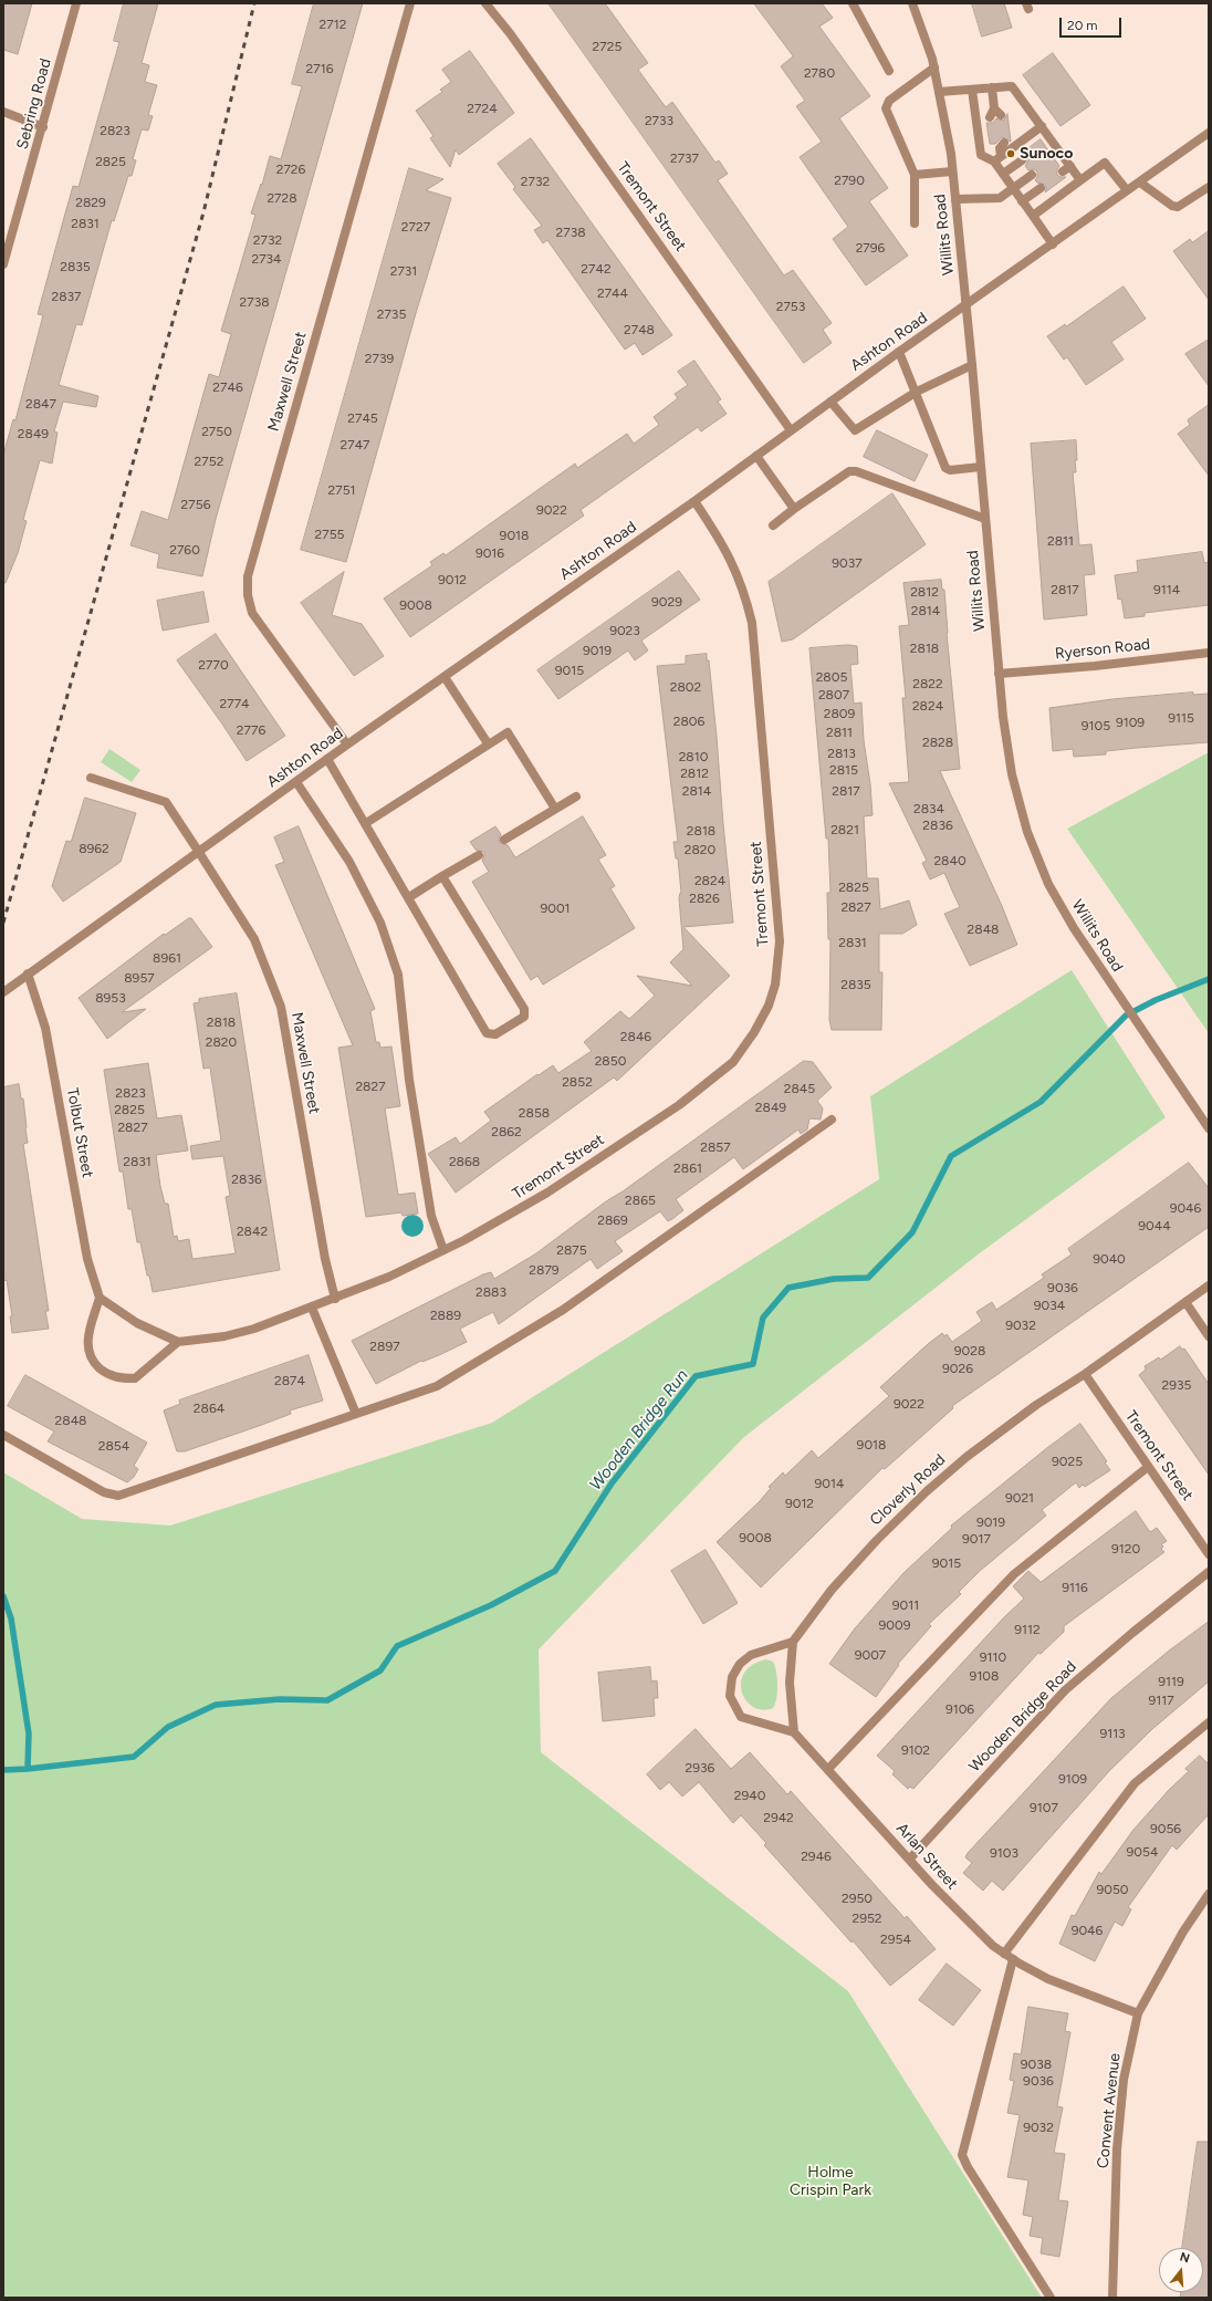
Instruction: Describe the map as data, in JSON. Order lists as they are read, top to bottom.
{
  "streets": {
    "street": [
      "Sebring Road",
      "Tremont Street",
      "Willits Road",
      "Ashton Road",
      "Maxwell Street",
      "Ryerson Road",
      "Tolbut Street",
      "Cloverly Road",
      "Wooden Bridge Road",
      "Arlan Street",
      "Convent Avenue"
    ]
  },
  "crossings": [
    ["Tremont Street", "Ashton Road"],
    ["Tremont Street", "Maxwell Street"],
    ["Tremont Street", "Cloverly Road"],
    ["Willits Road", "Ashton Road"],
    ["Willits Road", "Ryerson Road"],
    ["Ashton Road", "Maxwell Street"],
    ["Ashton Road", "Tolbut Street"],
    ["Wooden Bridge Road", "Arlan Street"],
    ["Arlan Street", "Convent Avenue"]
  ],
  "water": ["Wooden Bridge Run"],
  "parks": ["Holme Crispin Park"],
  "places": ["Sunoco"],
  "house_numbers": [
    "2712",
    "2725",
    "2716",
    "2780",
    "2724",
    "2733",
    "2823",
    "2737",
    "2825",
    "2726",
    "2790",
    "2732",
    "2728",
    "2829",
    "2831",
    "2727",
    "2738",
    "2732",
    "2796",
    "2734",
    "2835",
    "2742",
    "2731",
    "2744",
    "2837",
    "2738",
    "2753",
    "2735",
    "2748",
    "2739",
    "2746",
    "2847",
    "2745",
    "2750",
    "2849",
    "2747",
    "2752",
    "2751",
    "2756",
    "9022",
    "2755",
    "9018",
    "2811",
    "2760",
    "9016",
    "9037",
    "9012",
    "2817",
    "9114",
    "2812",
    "9029",
    "9008",
    "2814",
    "9023",
    "2818",
    "9019",
    "2770",
    "9015",
    "2805",
    "2822",
    "2802",
    "2807",
    "2774",
    "2824",
    "2809",
    "9115",
    "2806",
    "9109",
    "9105",
    "2776",
    "2811",
    "2828",
    "2813",
    "2810",
    "2815",
    "2812",
    "2814",
    "2817",
    "2834",
    "2836",
    "2821",
    "2818",
    "8962",
    "2820",
    "2840",
    "2824",
    "2825",
    "2826",
    "2827",
    "9001",
    "2848",
    "2831",
    "8961",
    "8957",
    "2835",
    "8953",
    "2818",
    "2846",
    "2820",
    "2850",
    "2852",
    "2827",
    "2845",
    "2823",
    "2849",
    "2825",
    "2858",
    "2827",
    "2862",
    "2857",
    "2831",
    "2868",
    "2861",
    "2836",
    "2865",
    "9046",
    "2869",
    "9044",
    "2842",
    "2875",
    "9040",
    "2879",
    "9036",
    "2883",
    "9034",
    "2889",
    "9032",
    "2897",
    "9028",
    "9026",
    "2874",
    "2935",
    "9022",
    "2864",
    "2848",
    "9018",
    "2854",
    "9025",
    "9014",
    "9021",
    "9012",
    "9019",
    "9008",
    "9017",
    "9120",
    "9015",
    "9116",
    "9011",
    "9009",
    "9112",
    "9007",
    "9110",
    "9108",
    "9119",
    "9117",
    "9106",
    "9113",
    "9102",
    "2936",
    "9109",
    "2940",
    "9107",
    "2942",
    "9056",
    "9054",
    "9103",
    "2946",
    "9050",
    "2950",
    "2952",
    "9046",
    "2954",
    "9038",
    "9036",
    "9032"
  ],
  "scale_bar": "20 m",
  "north": "top"
}
